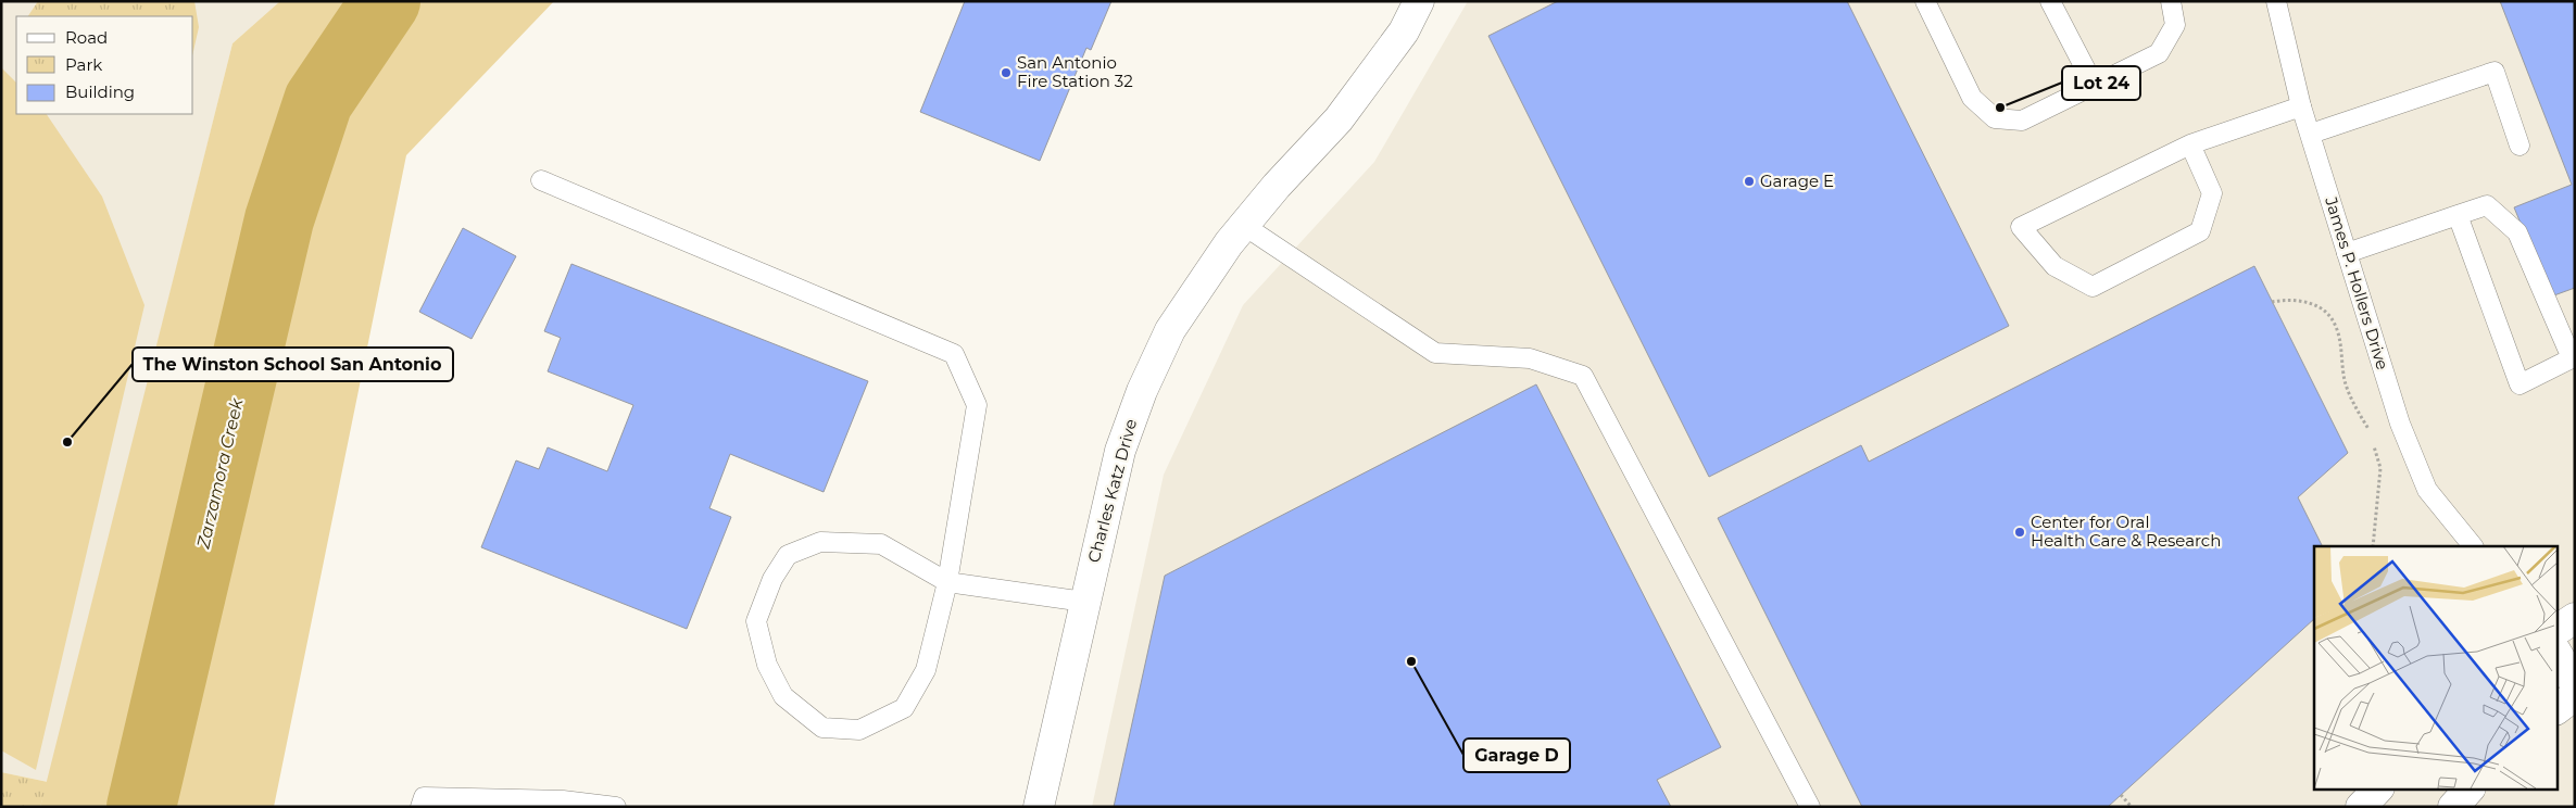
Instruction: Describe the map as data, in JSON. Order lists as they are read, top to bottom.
{
  "streets": {
    "street": ["Charles Katz Drive"],
    "lane": ["James P. Hollers Drive"]
  },
  "water": ["Zarzamora Creek"],
  "places": [
    "San Antonio Fire Station 32",
    "Lot 24",
    "Garage E",
    "The Winston School San Antonio",
    "Center for Oral Health Care & Research",
    "Garage D"
  ],
  "legend": ["Road", "Park", "Building"]
}
